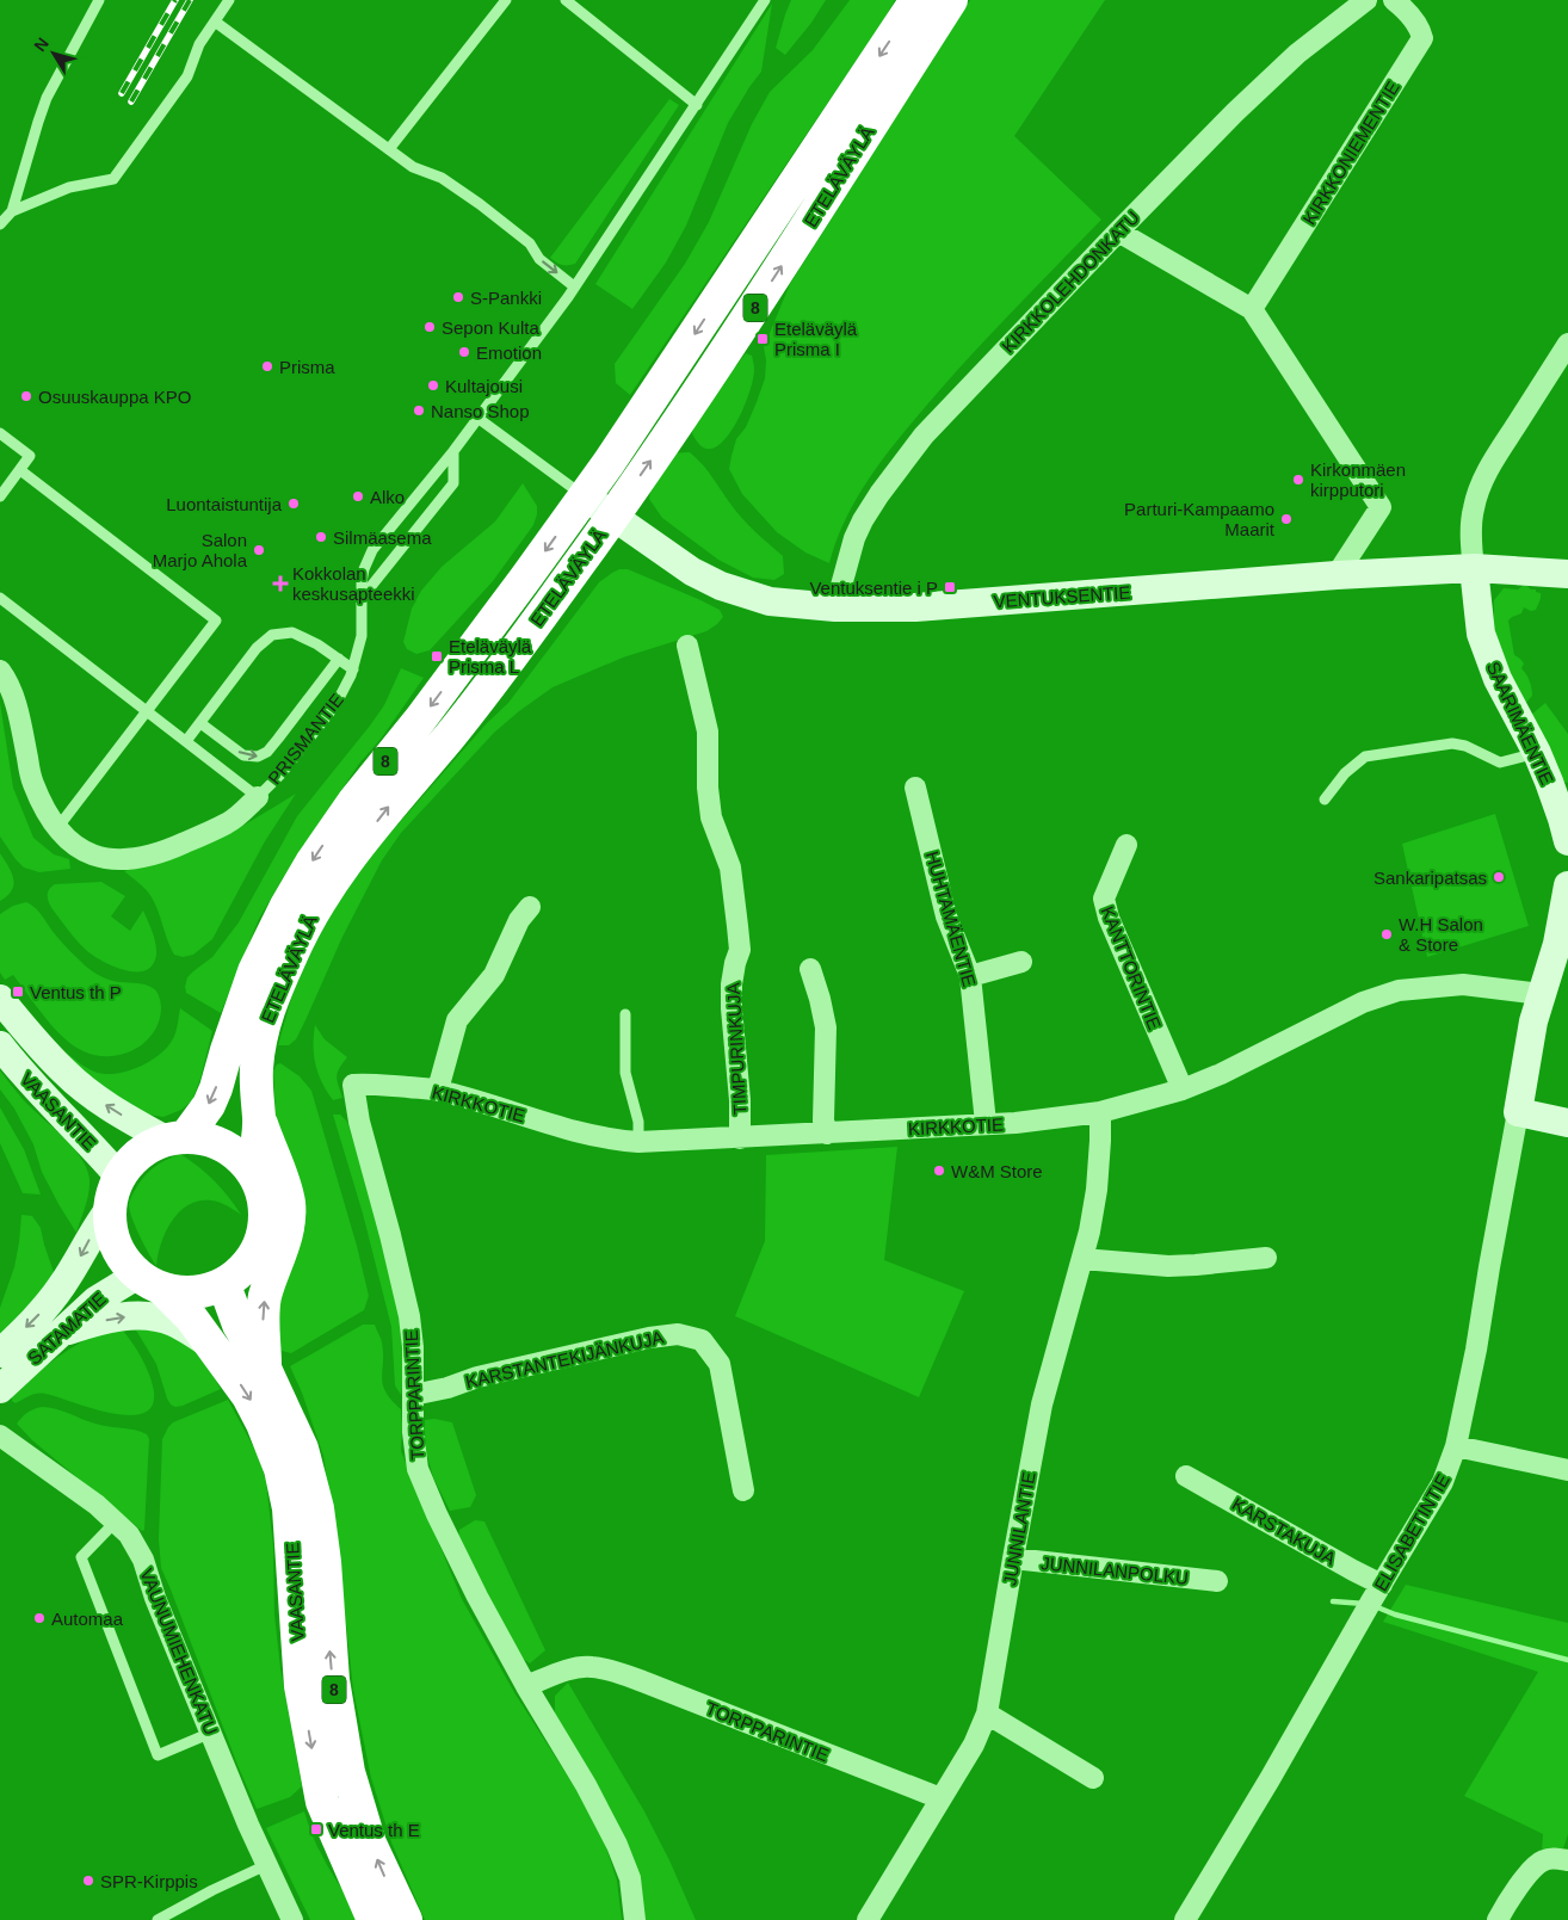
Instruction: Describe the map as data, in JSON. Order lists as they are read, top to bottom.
{
  "streets": {
    "highway": ["ETELÄVÄYLÄ", "8", "VAASANTIE"],
    "main road": [
      "VENTUKSENTIE",
      "SAARIMÄENTIE",
      "SATAMATIE",
      "ELISABETINTIE"
    ],
    "street": [
      "KIRKKONIEMENTIE",
      "KIRKKOLEHDONKATU",
      "PRISMANTIE",
      "HUHTAMÄENTIE",
      "KANTTORINTIE",
      "TIMPURINKUJA",
      "KIRKKOTIE",
      "KARSTANTEKIJÄNKUJA",
      "TORPPARINTIE",
      "JUNNILANTIE",
      "KARSTAKUJA",
      "JUNNILANPOLKU",
      "VAUNUMIEHENKATU"
    ]
  },
  "crossings": [
    ["ETELÄVÄYLÄ", "VENTUKSENTIE"],
    ["ETELÄVÄYLÄ", "VAASANTIE"],
    ["ETELÄVÄYLÄ", "SATAMATIE"],
    ["KIRKKOLEHDONKATU", "VENTUKSENTIE"],
    ["VENTUKSENTIE", "SAARIMÄENTIE"],
    ["HUHTAMÄENTIE", "KIRKKOTIE"],
    ["KANTTORINTIE", "KIRKKOTIE"],
    ["TIMPURINKUJA", "KIRKKOTIE"],
    ["KIRKKOTIE", "TORPPARINTIE"],
    ["KIRKKOTIE", "JUNNILANTIE"],
    ["KIRKKOTIE", "ELISABETINTIE"],
    ["VAASANTIE", "SATAMATIE"],
    ["KARSTANTEKIJÄNKUJA", "TORPPARINTIE"],
    ["TORPPARINTIE", "JUNNILANTIE"],
    ["JUNNILANTIE", "JUNNILANPOLKU"],
    ["KARSTAKUJA", "ELISABETINTIE"]
  ],
  "places": {
    "other": [
      "S-Pankki",
      "Sepon Kulta",
      "Emotion",
      "Prisma",
      "Kultajousi",
      "Osuuskauppa KPO",
      "Nanso Shop",
      "Kirkonmäen kirpputori",
      "Alko",
      "Luontaistuntija",
      "Parturi-Kampaamo Maarit",
      "Silmäasema",
      "Salon Marjo Ahola",
      "Sankaripatsas",
      "W.H Salon & Store",
      "W&M Store",
      "Automaa",
      "SPR-Kirppis"
    ],
    "transit": [
      "Eteläväylä Prisma I",
      "Ventuksentie i P",
      "Eteläväylä Prisma L",
      "Ventus th P",
      "Ventus th E"
    ],
    "health": ["Kokkolan keskusapteekki"]
  },
  "north": "top left"
}
